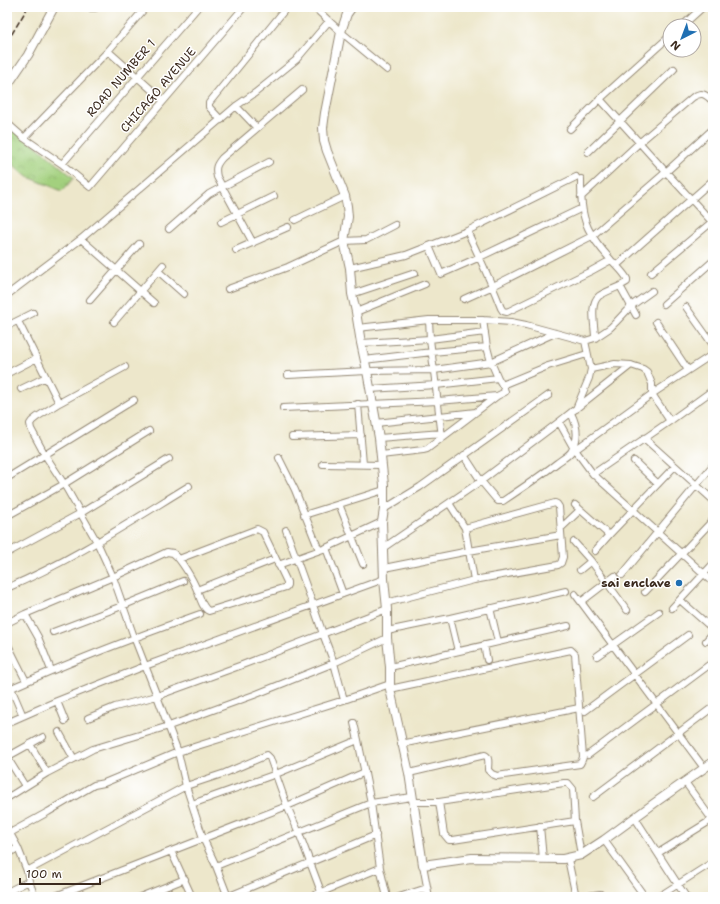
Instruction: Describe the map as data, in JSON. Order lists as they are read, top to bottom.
{
  "streets": {
    "street": ["ROAD NUMBER 1", "CHICAGO AVENUE"]
  },
  "crossings": [
    ["ROAD NUMBER 1", "CHICAGO AVENUE"]
  ],
  "places": ["sai enclave"],
  "scale_bar": "100 m",
  "north": "bottom left"
}
